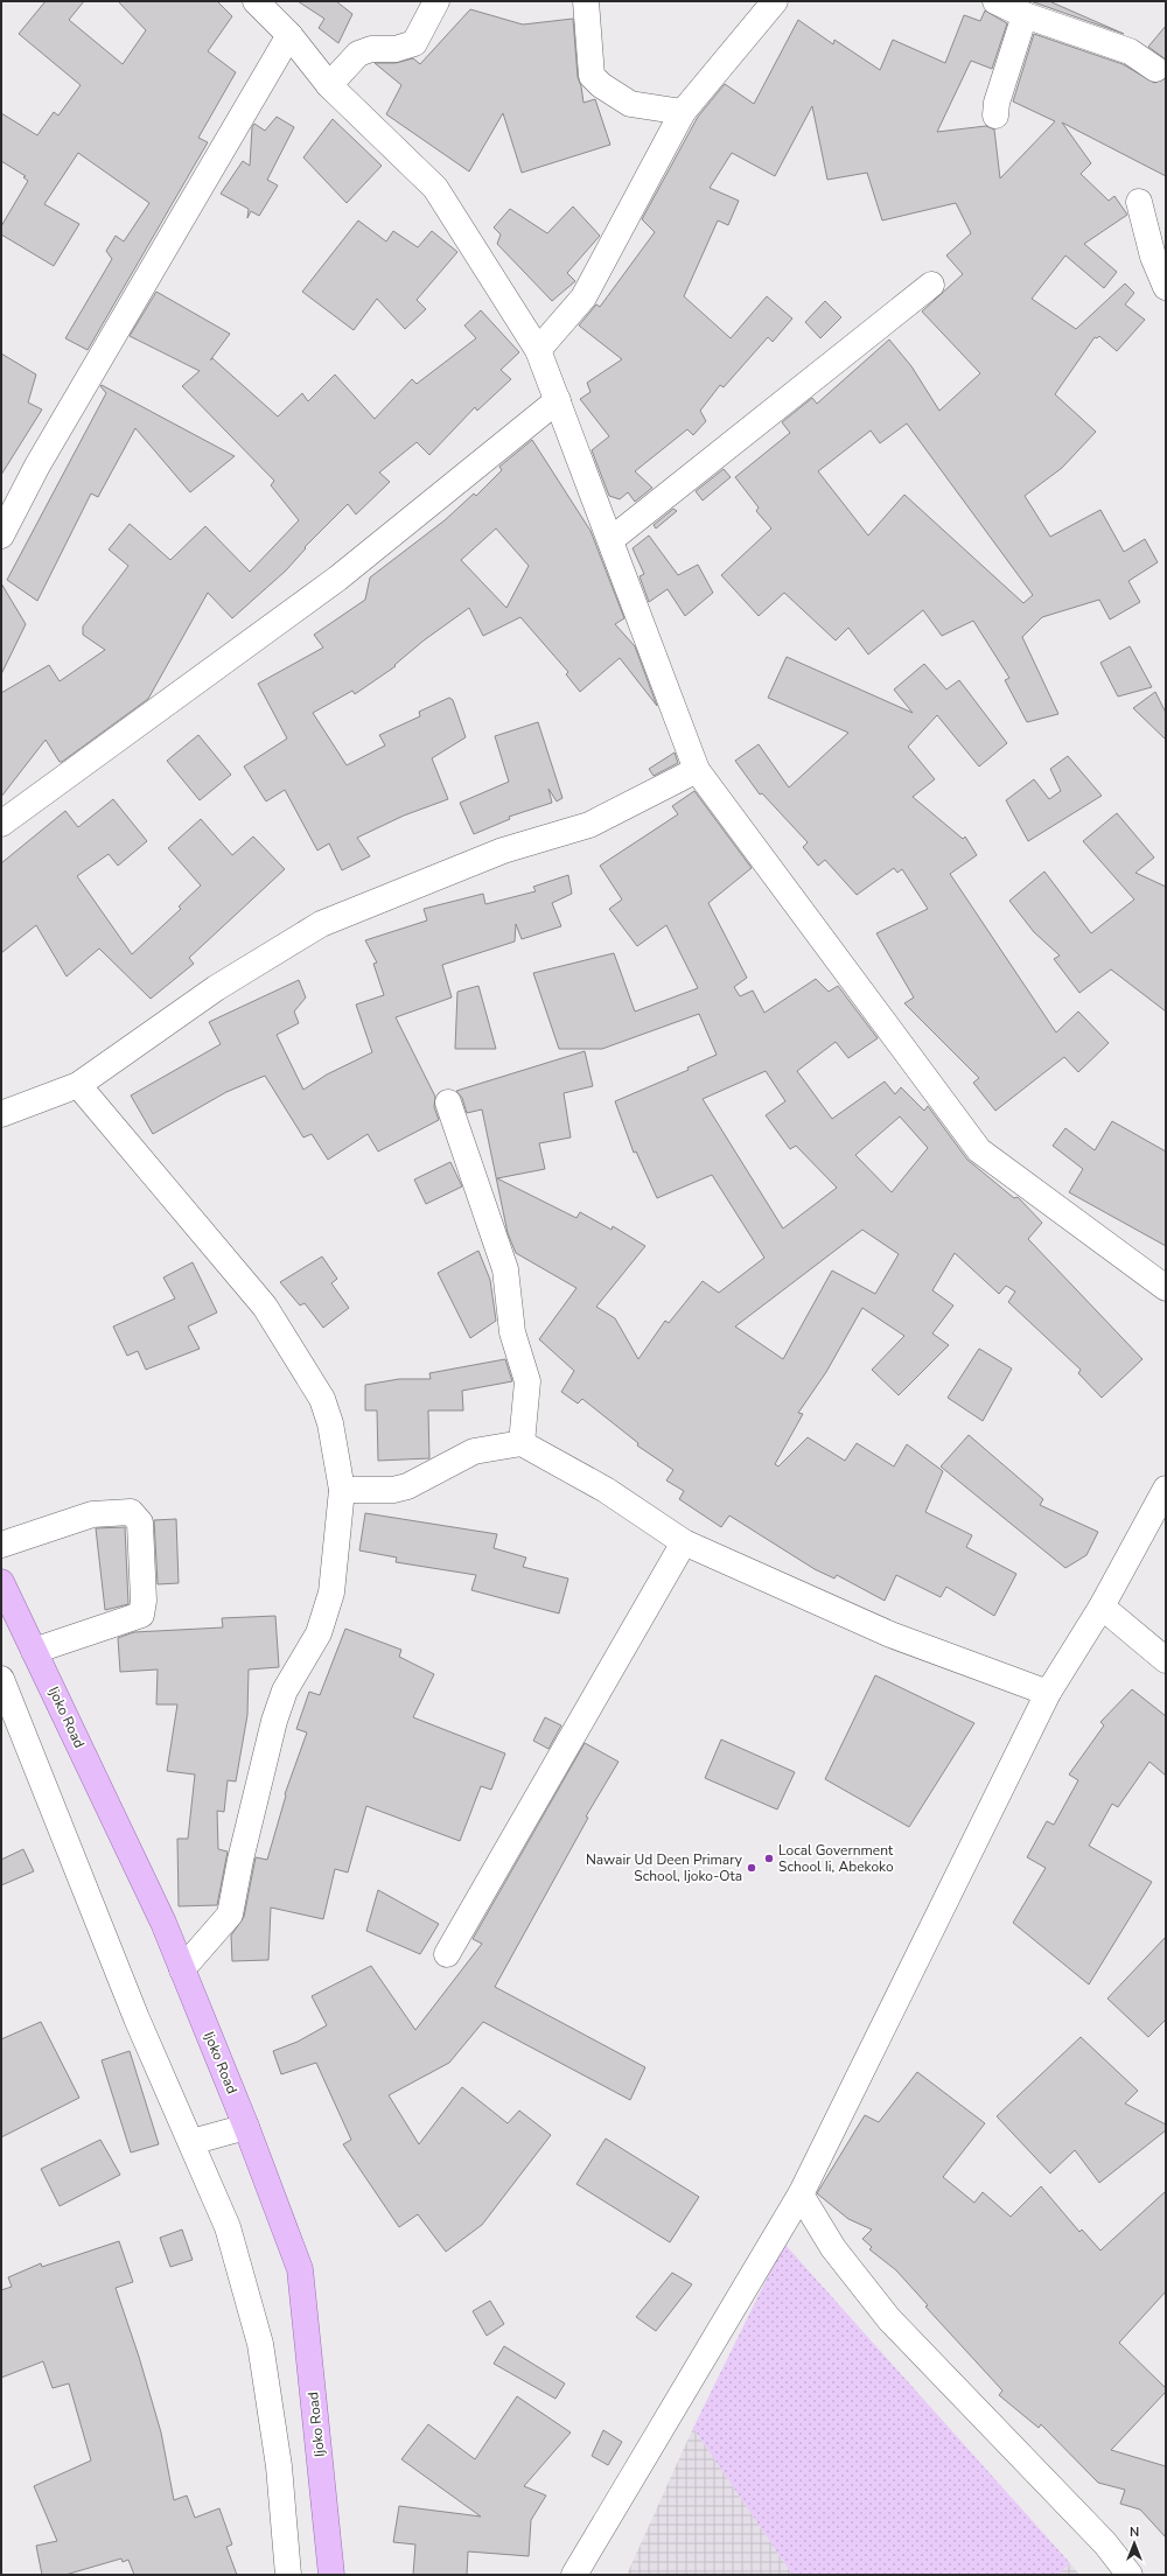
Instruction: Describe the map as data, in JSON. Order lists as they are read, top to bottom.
{
  "streets": {
    "main road": ["Ijoko Road"]
  },
  "places": ["Local Government School Ii, Abekoko", "Nawair Ud Deen Primary School, Ijoko-Ota"],
  "north": "top"
}
